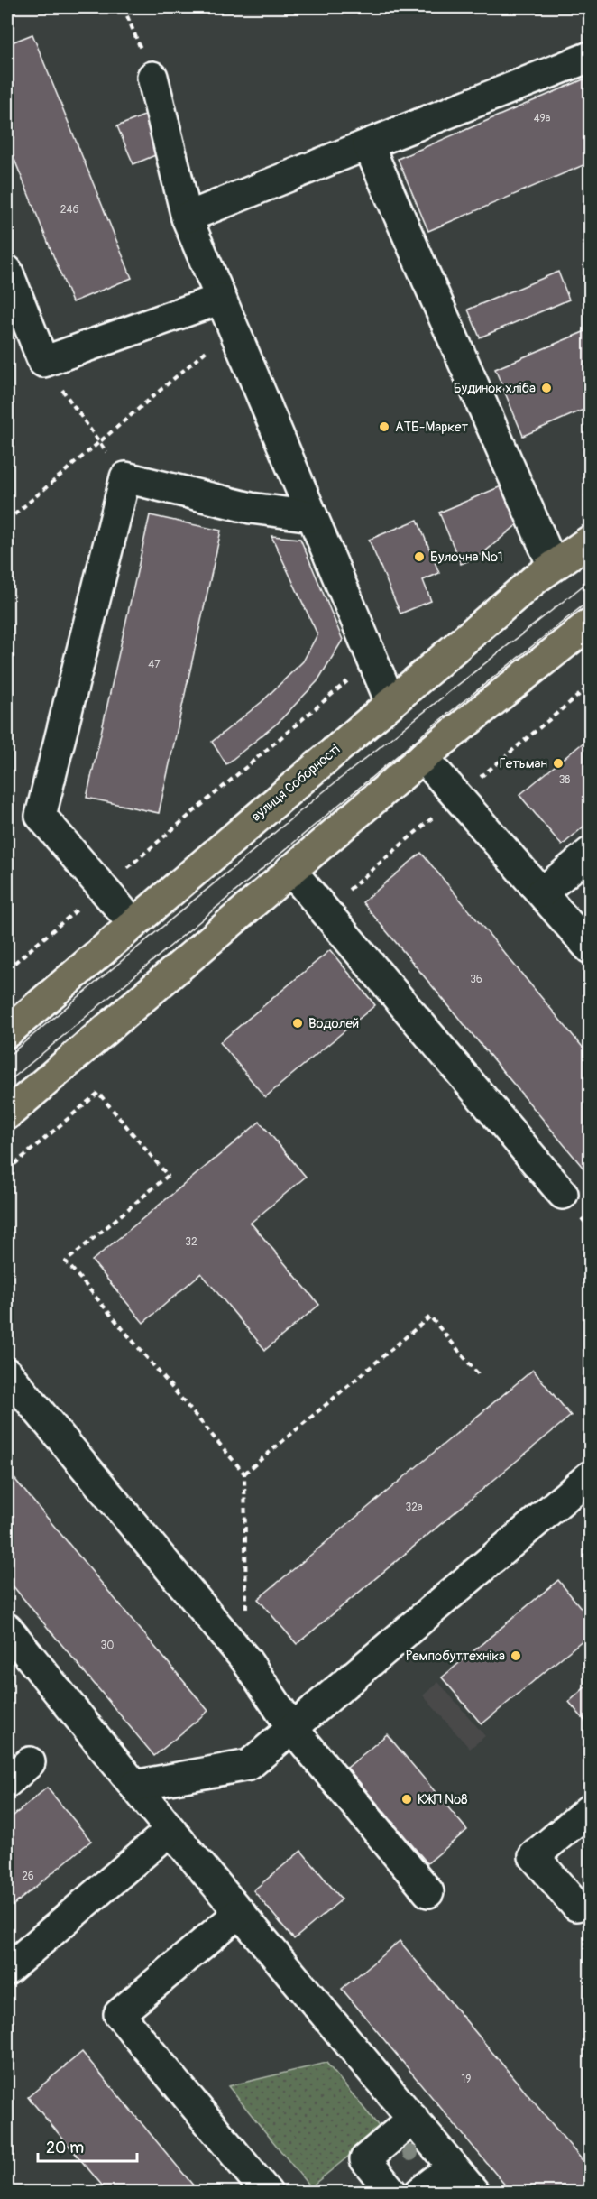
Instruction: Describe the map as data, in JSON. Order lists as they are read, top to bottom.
{
  "streets": {
    "main road": ["вулиця Соборності"]
  },
  "places": [
    "Будинок хліба",
    "АТБ-Маркет",
    "Булочна №1",
    "Гетьман",
    "Водолей",
    "Ремпобуттехніка",
    "КЖП №8"
  ],
  "house_numbers": [
    "49а",
    "24б",
    "47",
    "38",
    "36",
    "32",
    "32а",
    "30",
    "26",
    "19"
  ],
  "scale_bar": "20 m"
}
